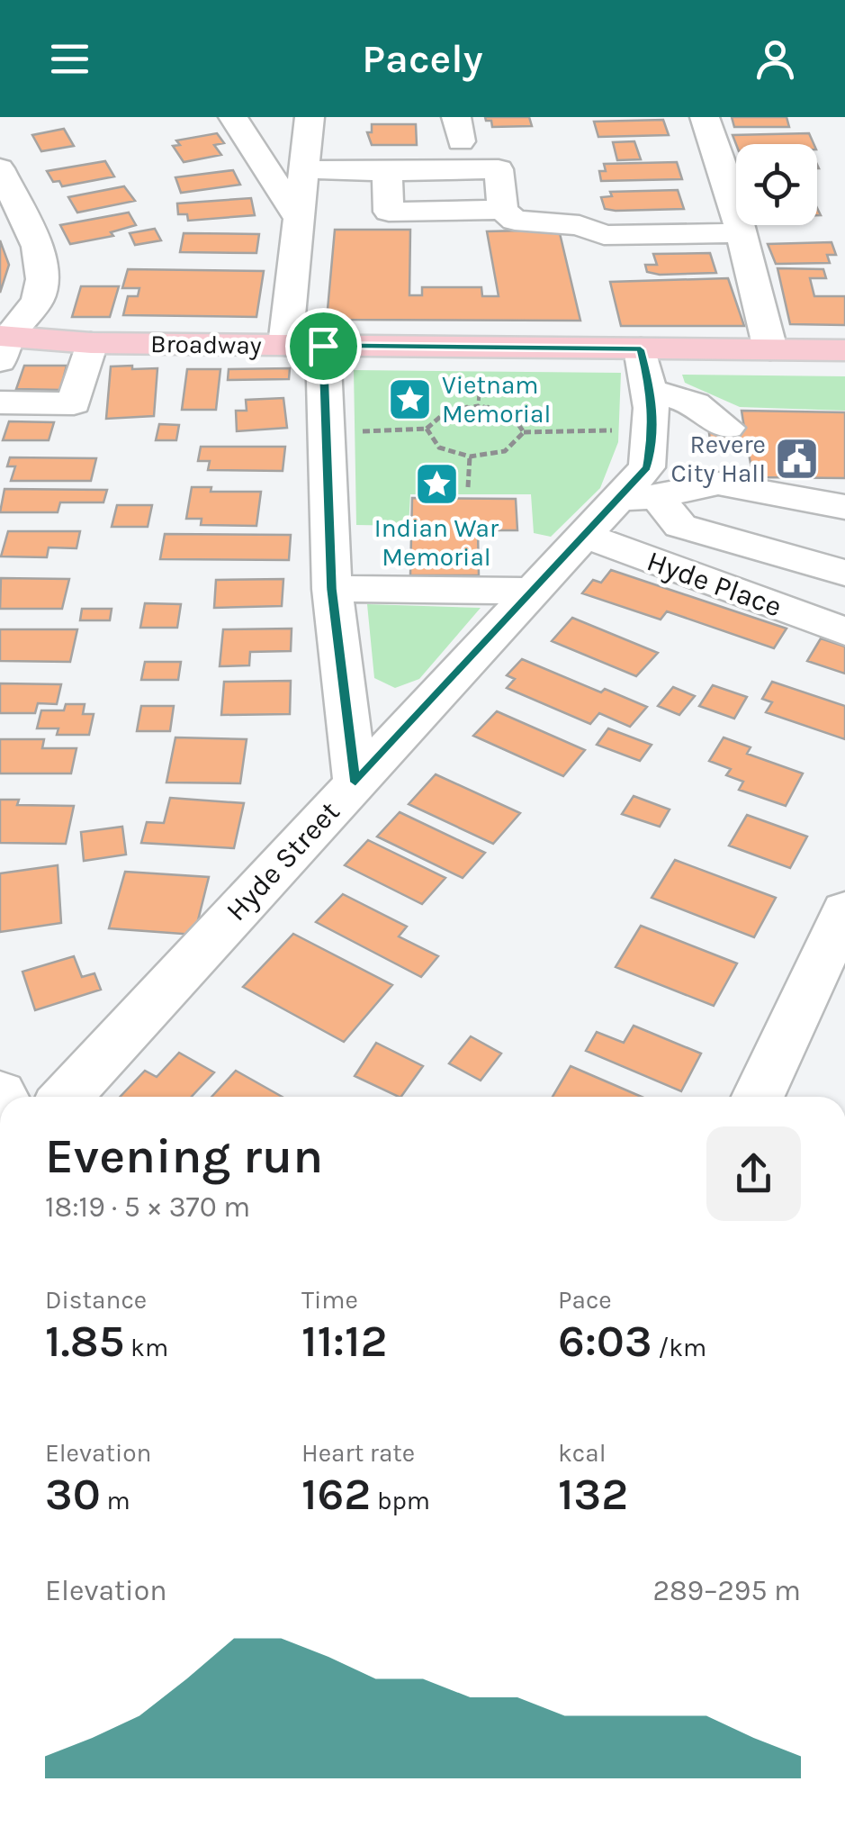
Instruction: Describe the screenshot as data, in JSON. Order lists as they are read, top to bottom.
{
  "streets": {
    "main road": ["Broadway"],
    "street": ["Hyde Place", "Hyde Street"]
  },
  "crossings": [
    ["Broadway", "Hyde Street"],
    ["Hyde Place", "Hyde Street"]
  ],
  "places": {
    "place": ["Vietnam Memorial", "Indian War Memorial"],
    "public building": ["Revere City Hall"]
  },
  "page": {
    "header": "Pacely",
    "heading": ["Evening run", "18:19 · 5 × 370 m"],
    "stats": [
      ["Distance", "1.85 km"],
      ["Time", "11:12"],
      ["Pace", "6:03 /km"],
      ["Elevation", "30 m"],
      ["Heart rate", "162 bpm"],
      ["kcal", "132"]
    ],
    "chart": ["Elevation", "289–295 m"]
  }
}
